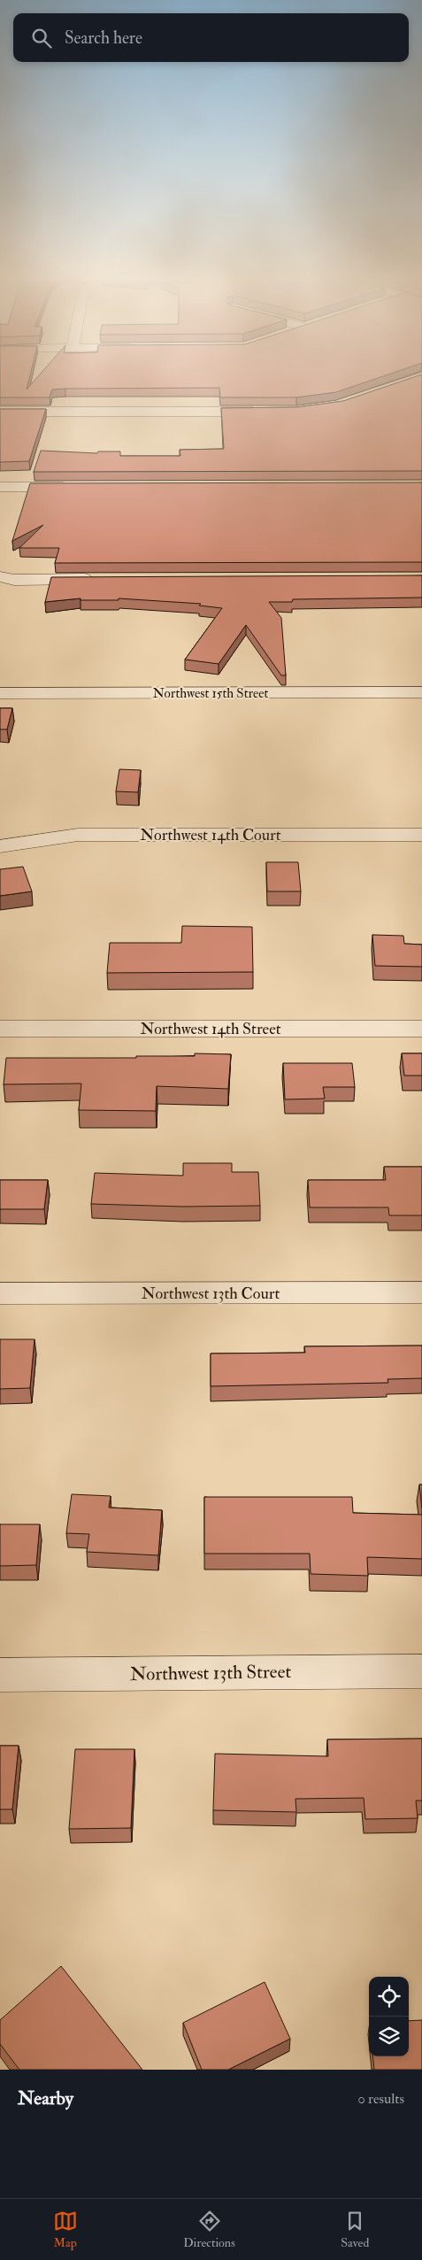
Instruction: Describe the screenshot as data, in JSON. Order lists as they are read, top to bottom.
{
  "streets": {
    "street": [
      "Northwest 15th Street",
      "Northwest 14th Court",
      "Northwest 14th Street",
      "Northwest 13th Court",
      "Northwest 13th Street"
    ]
  },
  "page": {
    "search": "Search here",
    "heading": ["Nearby", "0 results"],
    "nav": ["Map", "Directions", "Saved"]
  }
}
